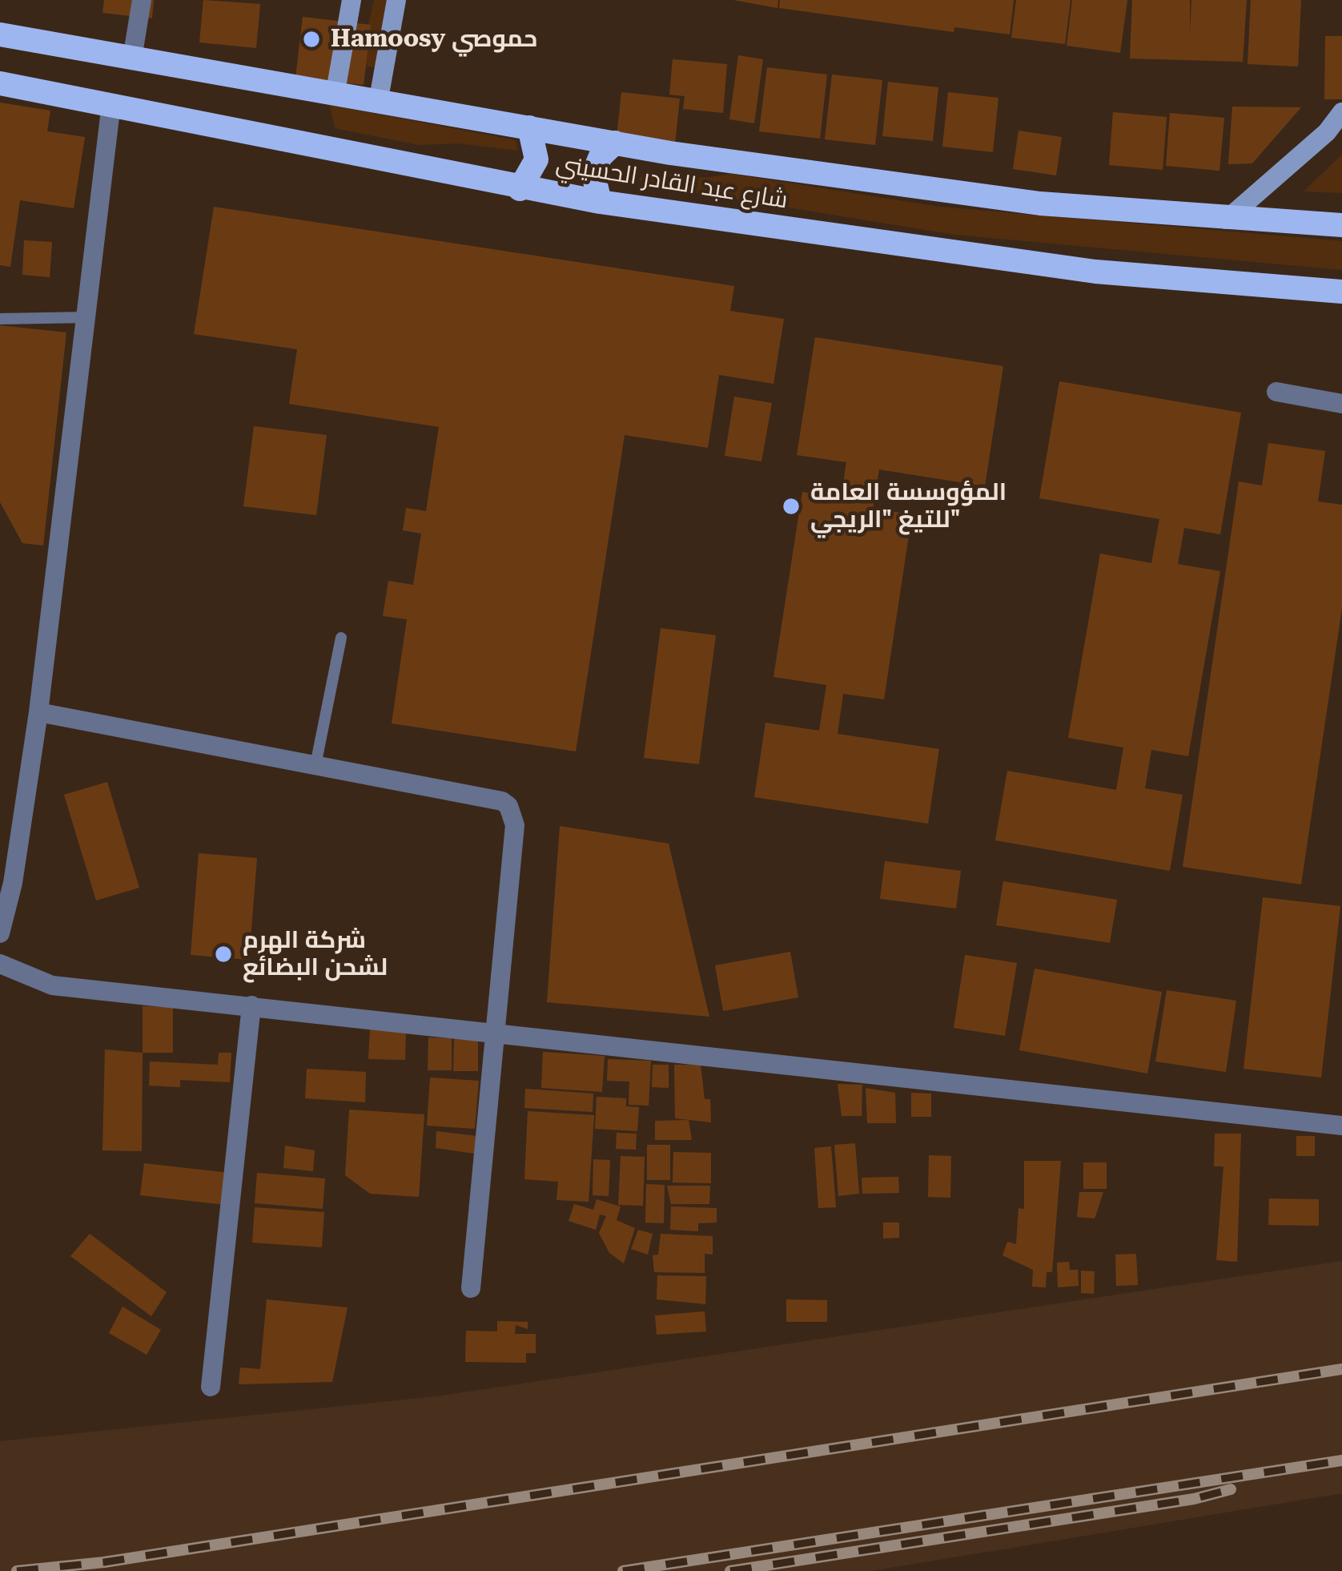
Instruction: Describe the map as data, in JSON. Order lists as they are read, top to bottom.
{
  "streets": {
    "main road": ["شارع عبد القادر الحسيني"]
  },
  "places": ["Hamoosy حموصي", "المؤوسسة العامة للتيغ \"الريجي\"", "شركة الهرم لشحن البضائع"]
}
